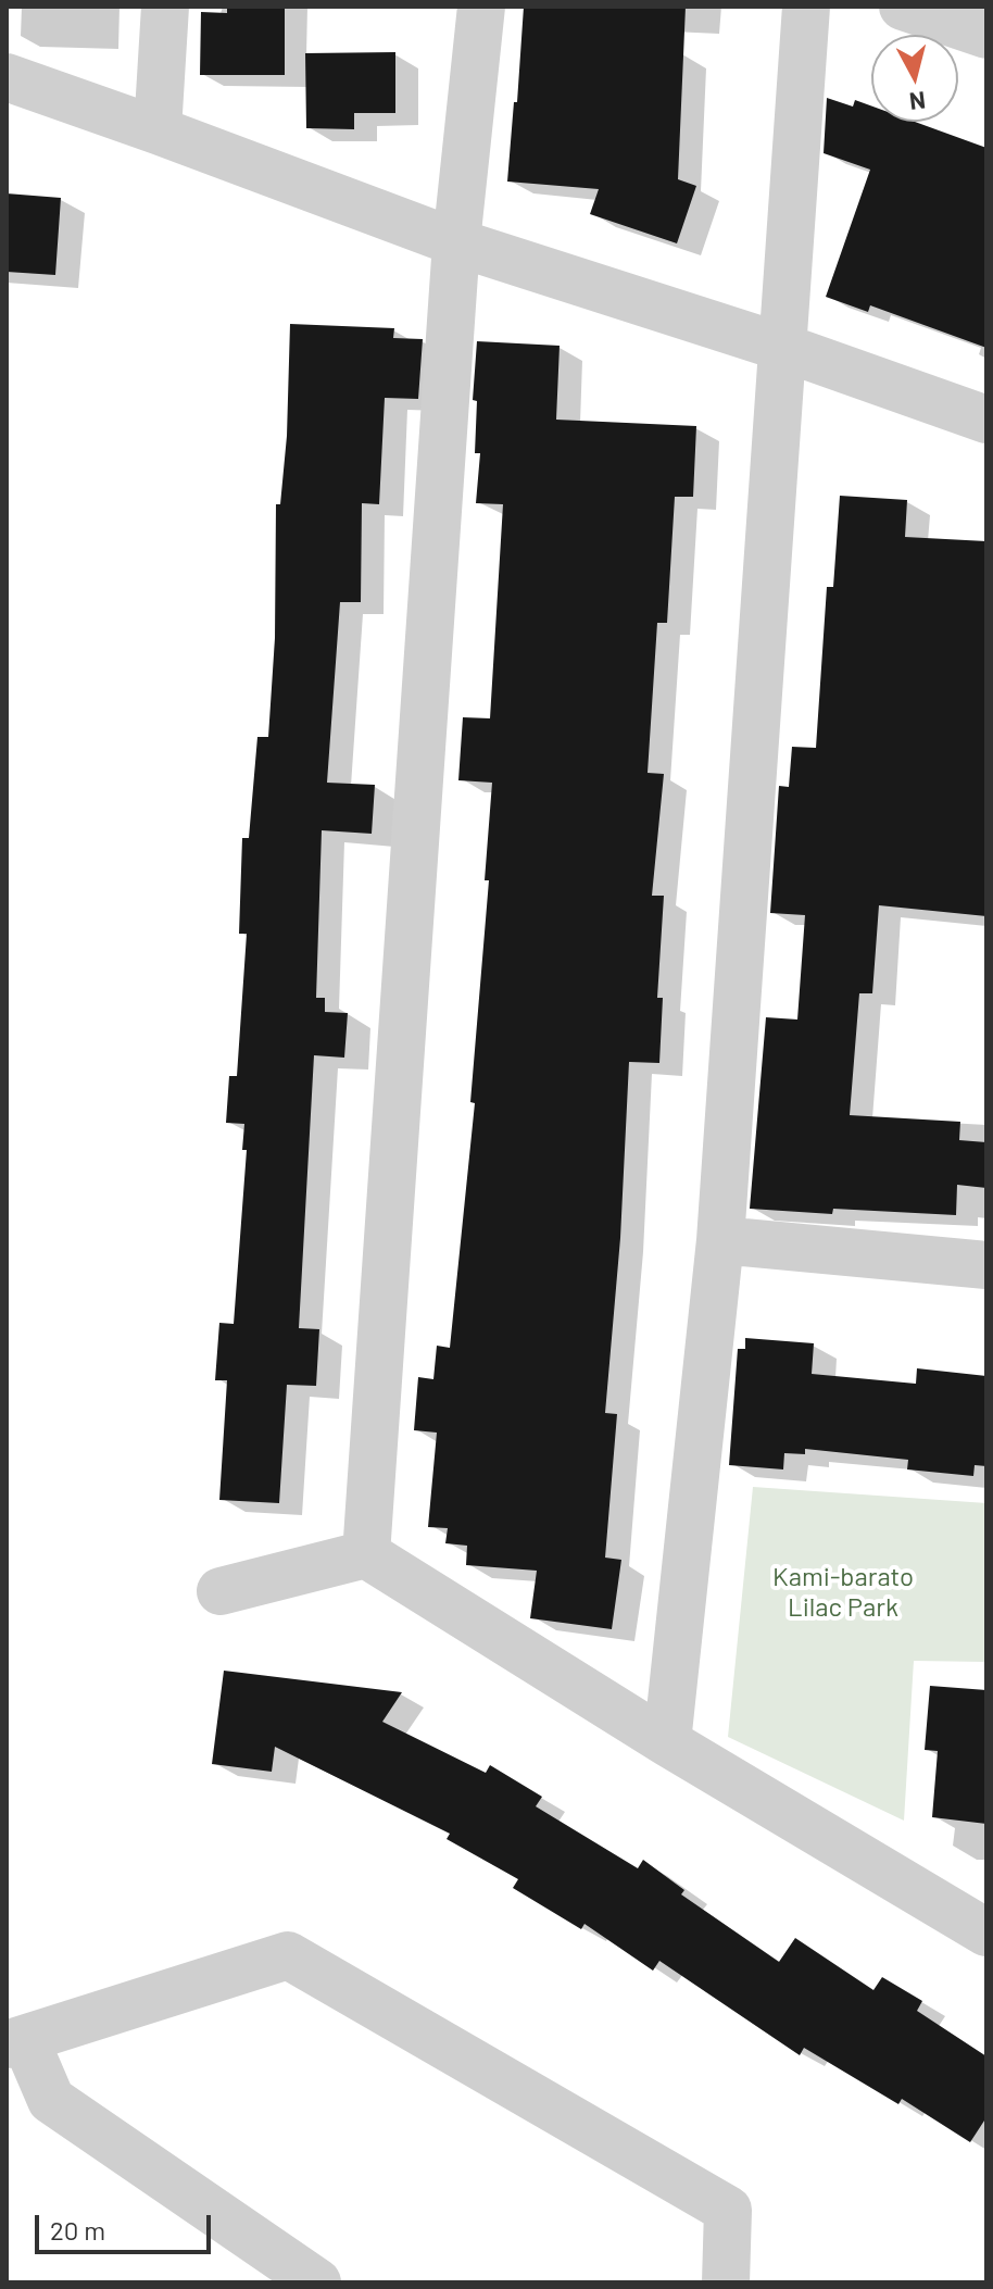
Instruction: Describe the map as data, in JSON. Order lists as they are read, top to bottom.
{
  "parks": ["Kami-barato Lilac Park"],
  "scale_bar": "20 m",
  "north": "bottom"
}
